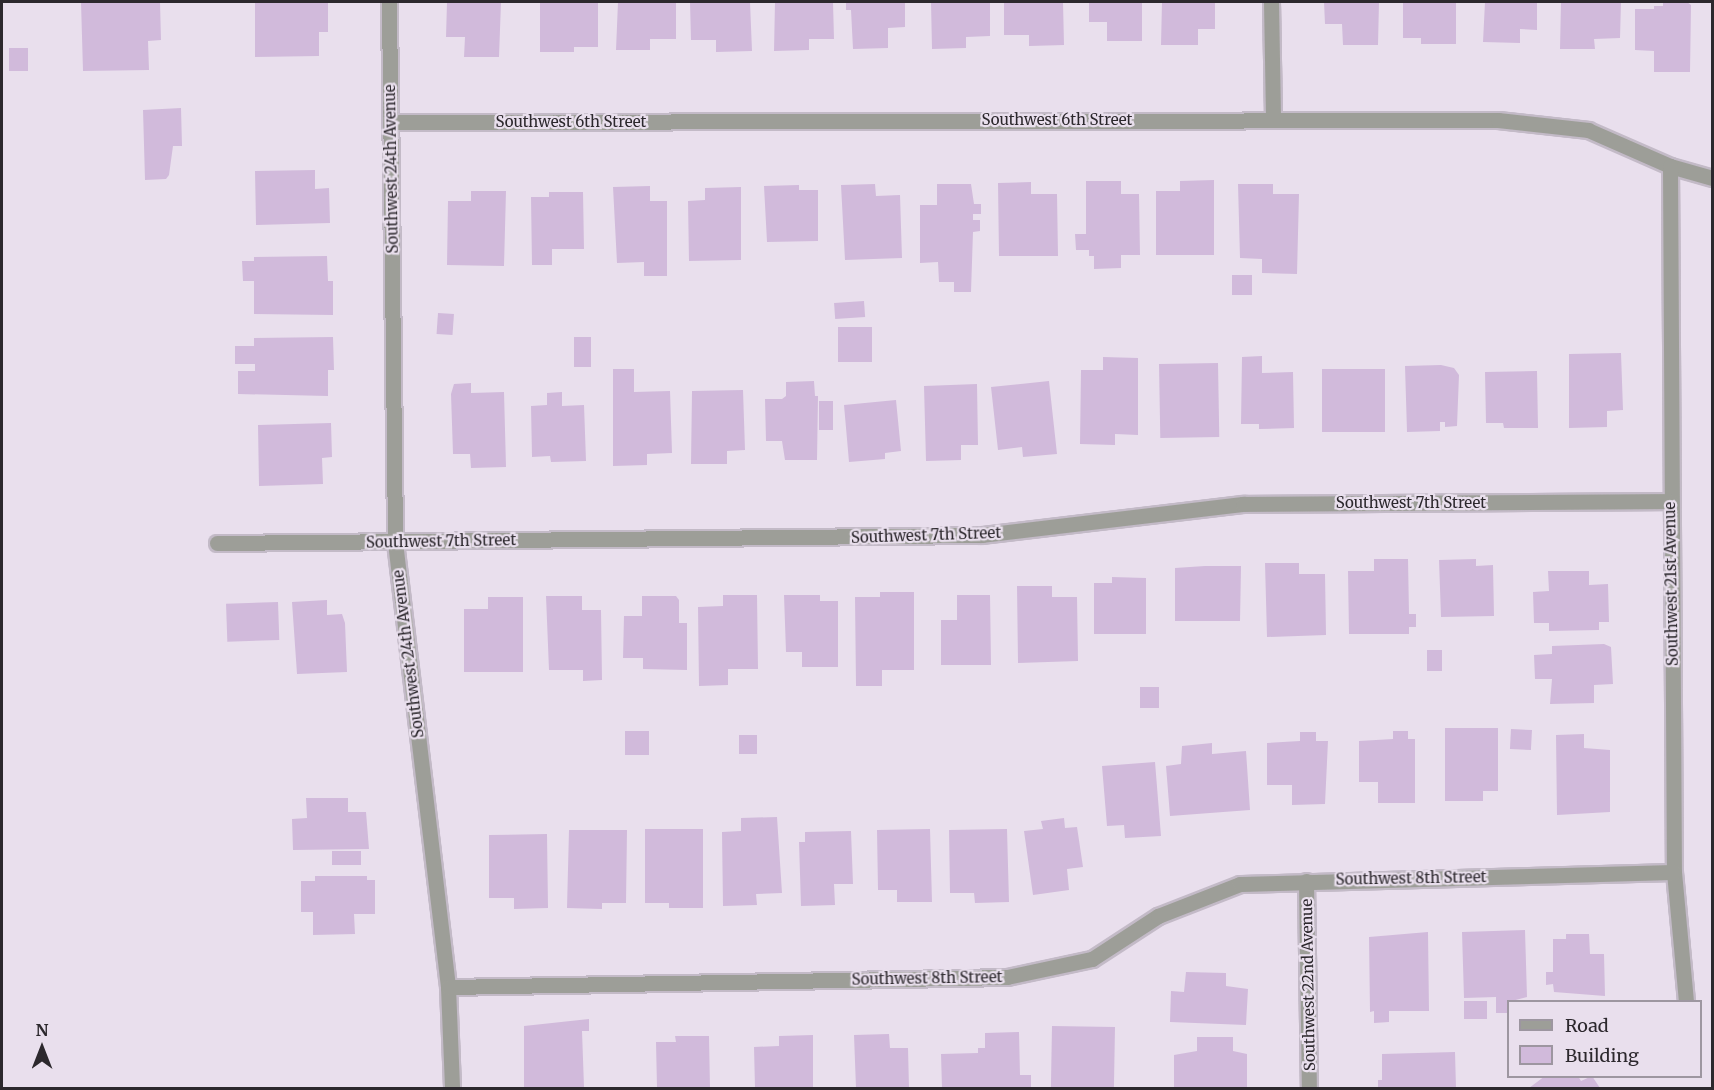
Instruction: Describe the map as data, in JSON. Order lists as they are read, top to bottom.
{
  "streets": {
    "street": [
      "Southwest 6th Street",
      "Southwest 24th Avenue",
      "Southwest 7th Street",
      "Southwest 21st Avenue",
      "Southwest 8th Street",
      "Southwest 22nd Avenue"
    ]
  },
  "crossings": [
    ["Southwest 6th Street", "Southwest 24th Avenue"],
    ["Southwest 6th Street", "Southwest 21st Avenue"],
    ["Southwest 24th Avenue", "Southwest 7th Street"],
    ["Southwest 24th Avenue", "Southwest 8th Street"],
    ["Southwest 7th Street", "Southwest 21st Avenue"],
    ["Southwest 21st Avenue", "Southwest 8th Street"],
    ["Southwest 8th Street", "Southwest 22nd Avenue"]
  ],
  "legend": ["Road", "Building"],
  "north": "top"
}
